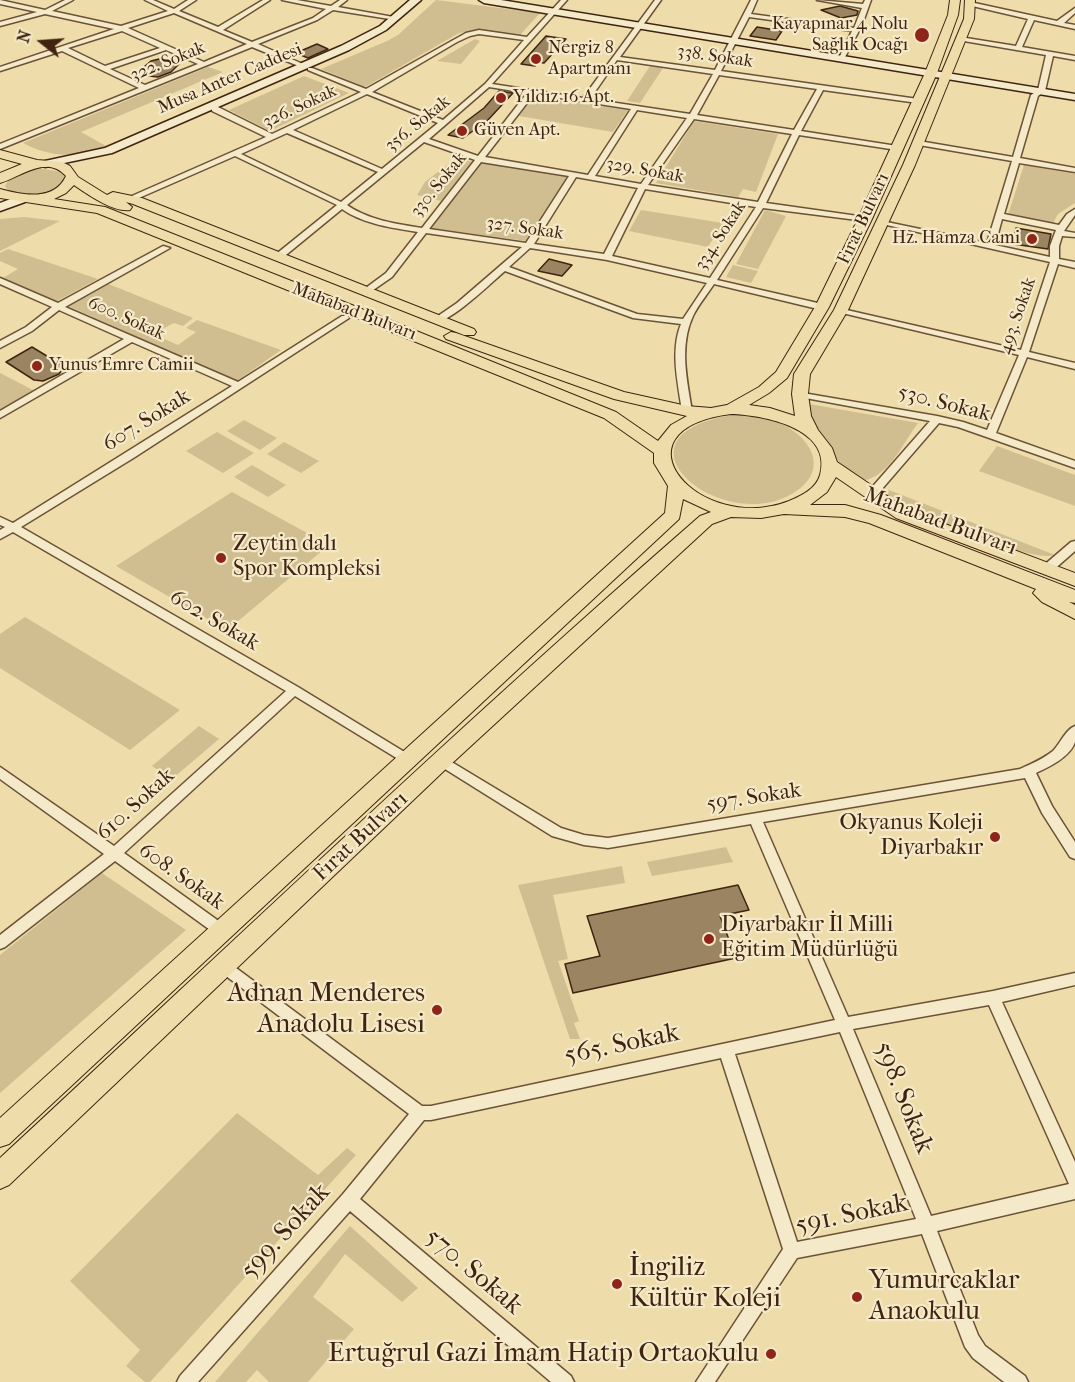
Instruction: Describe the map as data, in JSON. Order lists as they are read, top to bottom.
{
  "streets": {
    "main road": ["Musa Anter Caddesi", "Fırat Bulvarı", "Mahabad Bulvarı"],
    "street": [
      "338. Sokak",
      "322. Sokak",
      "326. Sokak",
      "356. Sokak",
      "329. Sokak",
      "330. Sokak",
      "327. Sokak",
      "334. Sokak",
      "493. Sokak",
      "600. Sokak",
      "530. Sokak",
      "607. Sokak",
      "602. Sokak",
      "597. Sokak",
      "610. Sokak",
      "608. Sokak",
      "565. Sokak",
      "598. Sokak",
      "591. Sokak",
      "599. Sokak",
      "570. Sokak"
    ]
  },
  "crossings": [
    ["338. Sokak", "Fırat Bulvarı"],
    ["338. Sokak", "334. Sokak"],
    ["Musa Anter Caddesi", "Mahabad Bulvarı"],
    ["326. Sokak", "356. Sokak"],
    ["326. Sokak", "327. Sokak"],
    ["356. Sokak", "329. Sokak"],
    ["356. Sokak", "327. Sokak"],
    ["329. Sokak", "330. Sokak"],
    ["329. Sokak", "Fırat Bulvarı"],
    ["329. Sokak", "334. Sokak"],
    ["330. Sokak", "327. Sokak"],
    ["Fırat Bulvarı", "327. Sokak"],
    ["Fırat Bulvarı", "Mahabad Bulvarı"],
    ["Fırat Bulvarı", "530. Sokak"],
    ["Fırat Bulvarı", "602. Sokak"],
    ["Fırat Bulvarı", "597. Sokak"],
    ["Fırat Bulvarı", "608. Sokak"],
    ["327. Sokak", "334. Sokak"],
    ["334. Sokak", "Mahabad Bulvarı"],
    ["493. Sokak", "530. Sokak"],
    ["600. Sokak", "607. Sokak"],
    ["607. Sokak", "602. Sokak"],
    ["602. Sokak", "610. Sokak"],
    ["597. Sokak", "598. Sokak"],
    ["610. Sokak", "608. Sokak"],
    ["565. Sokak", "598. Sokak"],
    ["565. Sokak", "599. Sokak"],
    ["598. Sokak", "591. Sokak"],
    ["599. Sokak", "570. Sokak"]
  ],
  "places": [
    "Kayapınar 4 Nolu Sağlık Ocağı",
    "Nergiz 8 Apartmanı",
    "Yıldız 16 Apt.",
    "Güven Apt.",
    "Hz. Hamza Cami",
    "Yunus Emre Camii",
    "Zeytin dalı Spor Kompleksi",
    "Okyanus Koleji Diyarbakır",
    "Diyarbakır İl Milli Eğitim Müdürlüğü",
    "Adnan Menderes Anadolu Lisesi",
    "İngiliz Kültür Koleji",
    "Yumurcaklar Anaokulu",
    "Ertuğrul Gazi İmam Hatip Ortaokulu"
  ],
  "north": "left"
}
